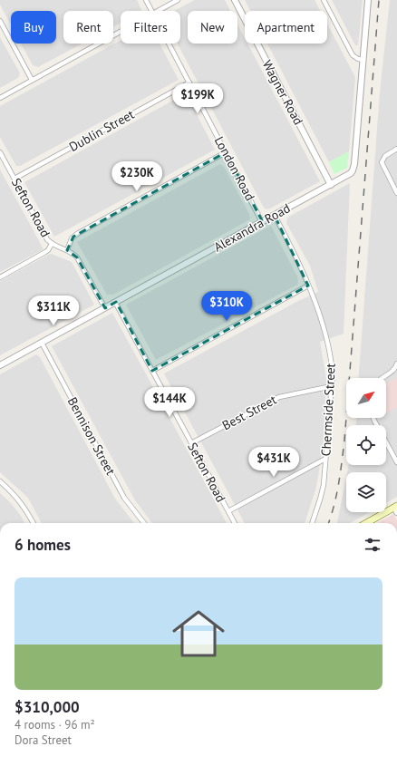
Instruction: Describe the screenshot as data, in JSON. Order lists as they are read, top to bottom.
{
  "streets": {
    "street": [
      "Wagner Road",
      "Dublin Street",
      "London Road",
      "Sefton Road",
      "Alexandra Road",
      "Chermside Street",
      "Best Street",
      "Bennison Street"
    ]
  },
  "crossings": [
    ["Wagner Road", "Alexandra Road"],
    ["Dublin Street", "London Road"],
    ["Dublin Street", "Sefton Road"],
    ["London Road", "Alexandra Road"],
    ["Sefton Road", "Alexandra Road"],
    ["Sefton Road", "Best Street"],
    ["Alexandra Road", "Chermside Street"],
    ["Alexandra Road", "Bennison Street"],
    ["Chermside Street", "Best Street"]
  ],
  "north": "top right",
  "page": {
    "chip": [
      "Buy",
      "Rent",
      "Filters",
      "New",
      "Apartment"
    ],
    "price": [
      "$199K",
      "$230K",
      "$310K",
      "$311K",
      "$144K",
      "$431K"
    ],
    "heading": "6 homes",
    "list": [
      {
        "name": "$310,000",
        "note": "4 rooms · 96 m² · Dora Street"
      }
    ]
  }
}
